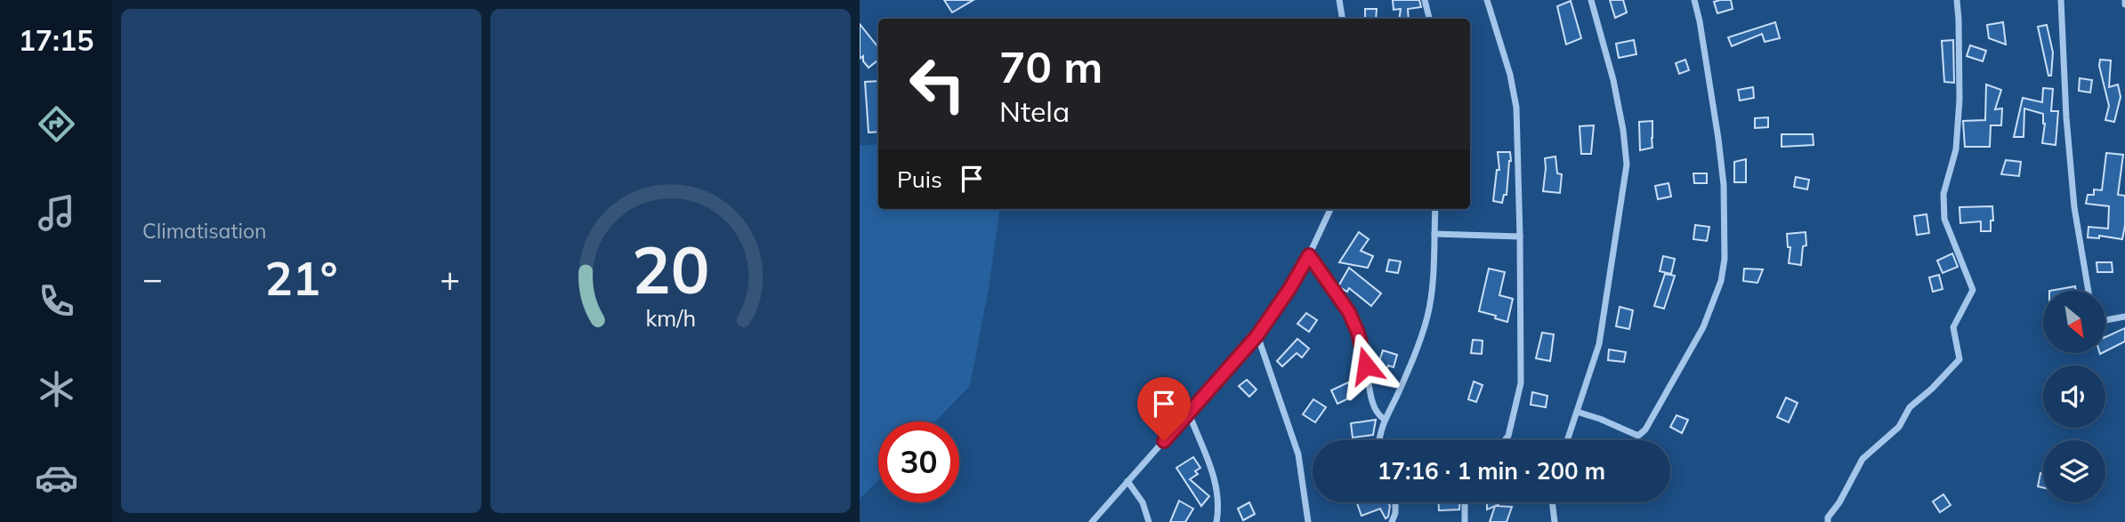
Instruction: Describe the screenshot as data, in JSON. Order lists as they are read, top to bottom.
{
  "north": "bottom right",
  "page": {
    "tabs": "17:15",
    "tile": "Climatisation",
    "turn": ["70 m", "Ntela"],
    "then": "Puis",
    "heat": ["−", "21°", "+"],
    "limit": "30",
    "trip": "17:16 · 1 min · 200 m",
    "gauge": ["20", "km/h"]
  }
}
